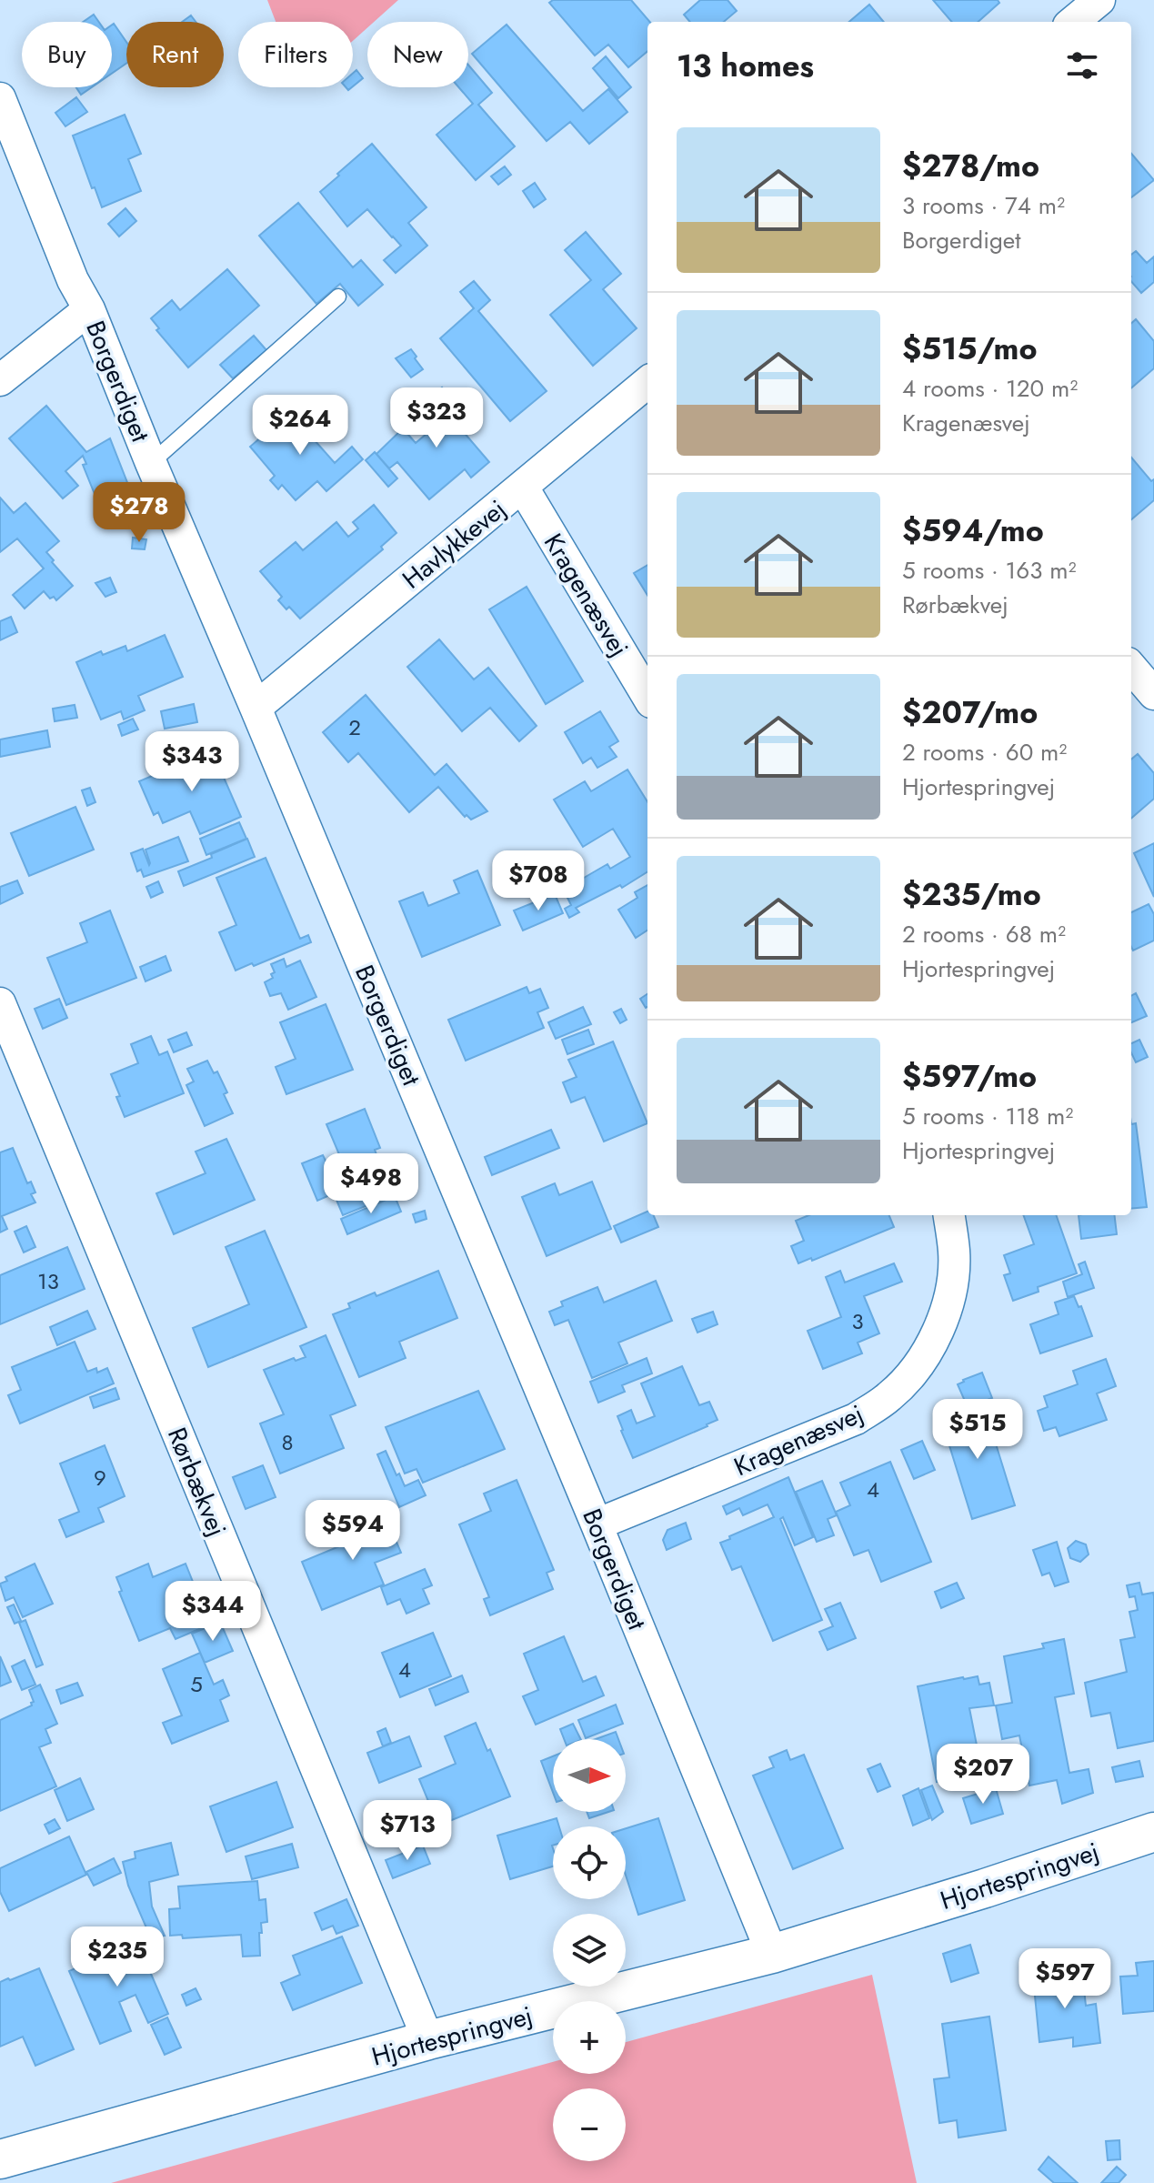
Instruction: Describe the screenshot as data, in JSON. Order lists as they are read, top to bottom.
{
  "streets": {
    "street": [
      "Borgerdiget",
      "Havlykkevej",
      "Kragenæsvej",
      "Rørbækvej",
      "Hjortespringvej"
    ]
  },
  "crossings": [
    ["Borgerdiget", "Havlykkevej"],
    ["Borgerdiget", "Kragenæsvej"],
    ["Borgerdiget", "Hjortespringvej"],
    ["Havlykkevej", "Kragenæsvej"],
    ["Rørbækvej", "Hjortespringvej"]
  ],
  "house_numbers": [
    "2",
    "13",
    "3",
    "8",
    "9",
    "4",
    "4",
    "5"
  ],
  "north": "right",
  "page": {
    "chip": [
      "Buy",
      "Rent",
      "Filters",
      "New"
    ],
    "heading": "13 homes",
    "list": [
      {
        "name": "$278/mo",
        "note": "3 rooms · 74 m² · Borgerdiget"
      },
      {
        "name": "$515/mo",
        "note": "4 rooms · 120 m² · Kragenæsvej"
      },
      {
        "name": "$594/mo",
        "note": "5 rooms · 163 m² · Rørbækvej"
      },
      {
        "name": "$207/mo",
        "note": "2 rooms · 60 m² · Hjortespringvej"
      },
      {
        "name": "$235/mo",
        "note": "2 rooms · 68 m² · Hjortespringvej"
      },
      {
        "name": "$597/mo",
        "note": "5 rooms · 118 m² · Hjortespringvej"
      }
    ],
    "price": [
      "$323",
      "$264",
      "$278",
      "$343",
      "$708",
      "$498",
      "$515",
      "$594",
      "$344",
      "$207",
      "$713",
      "$235",
      "$597"
    ],
    "map_buttons": ["+", "−"]
  }
}
